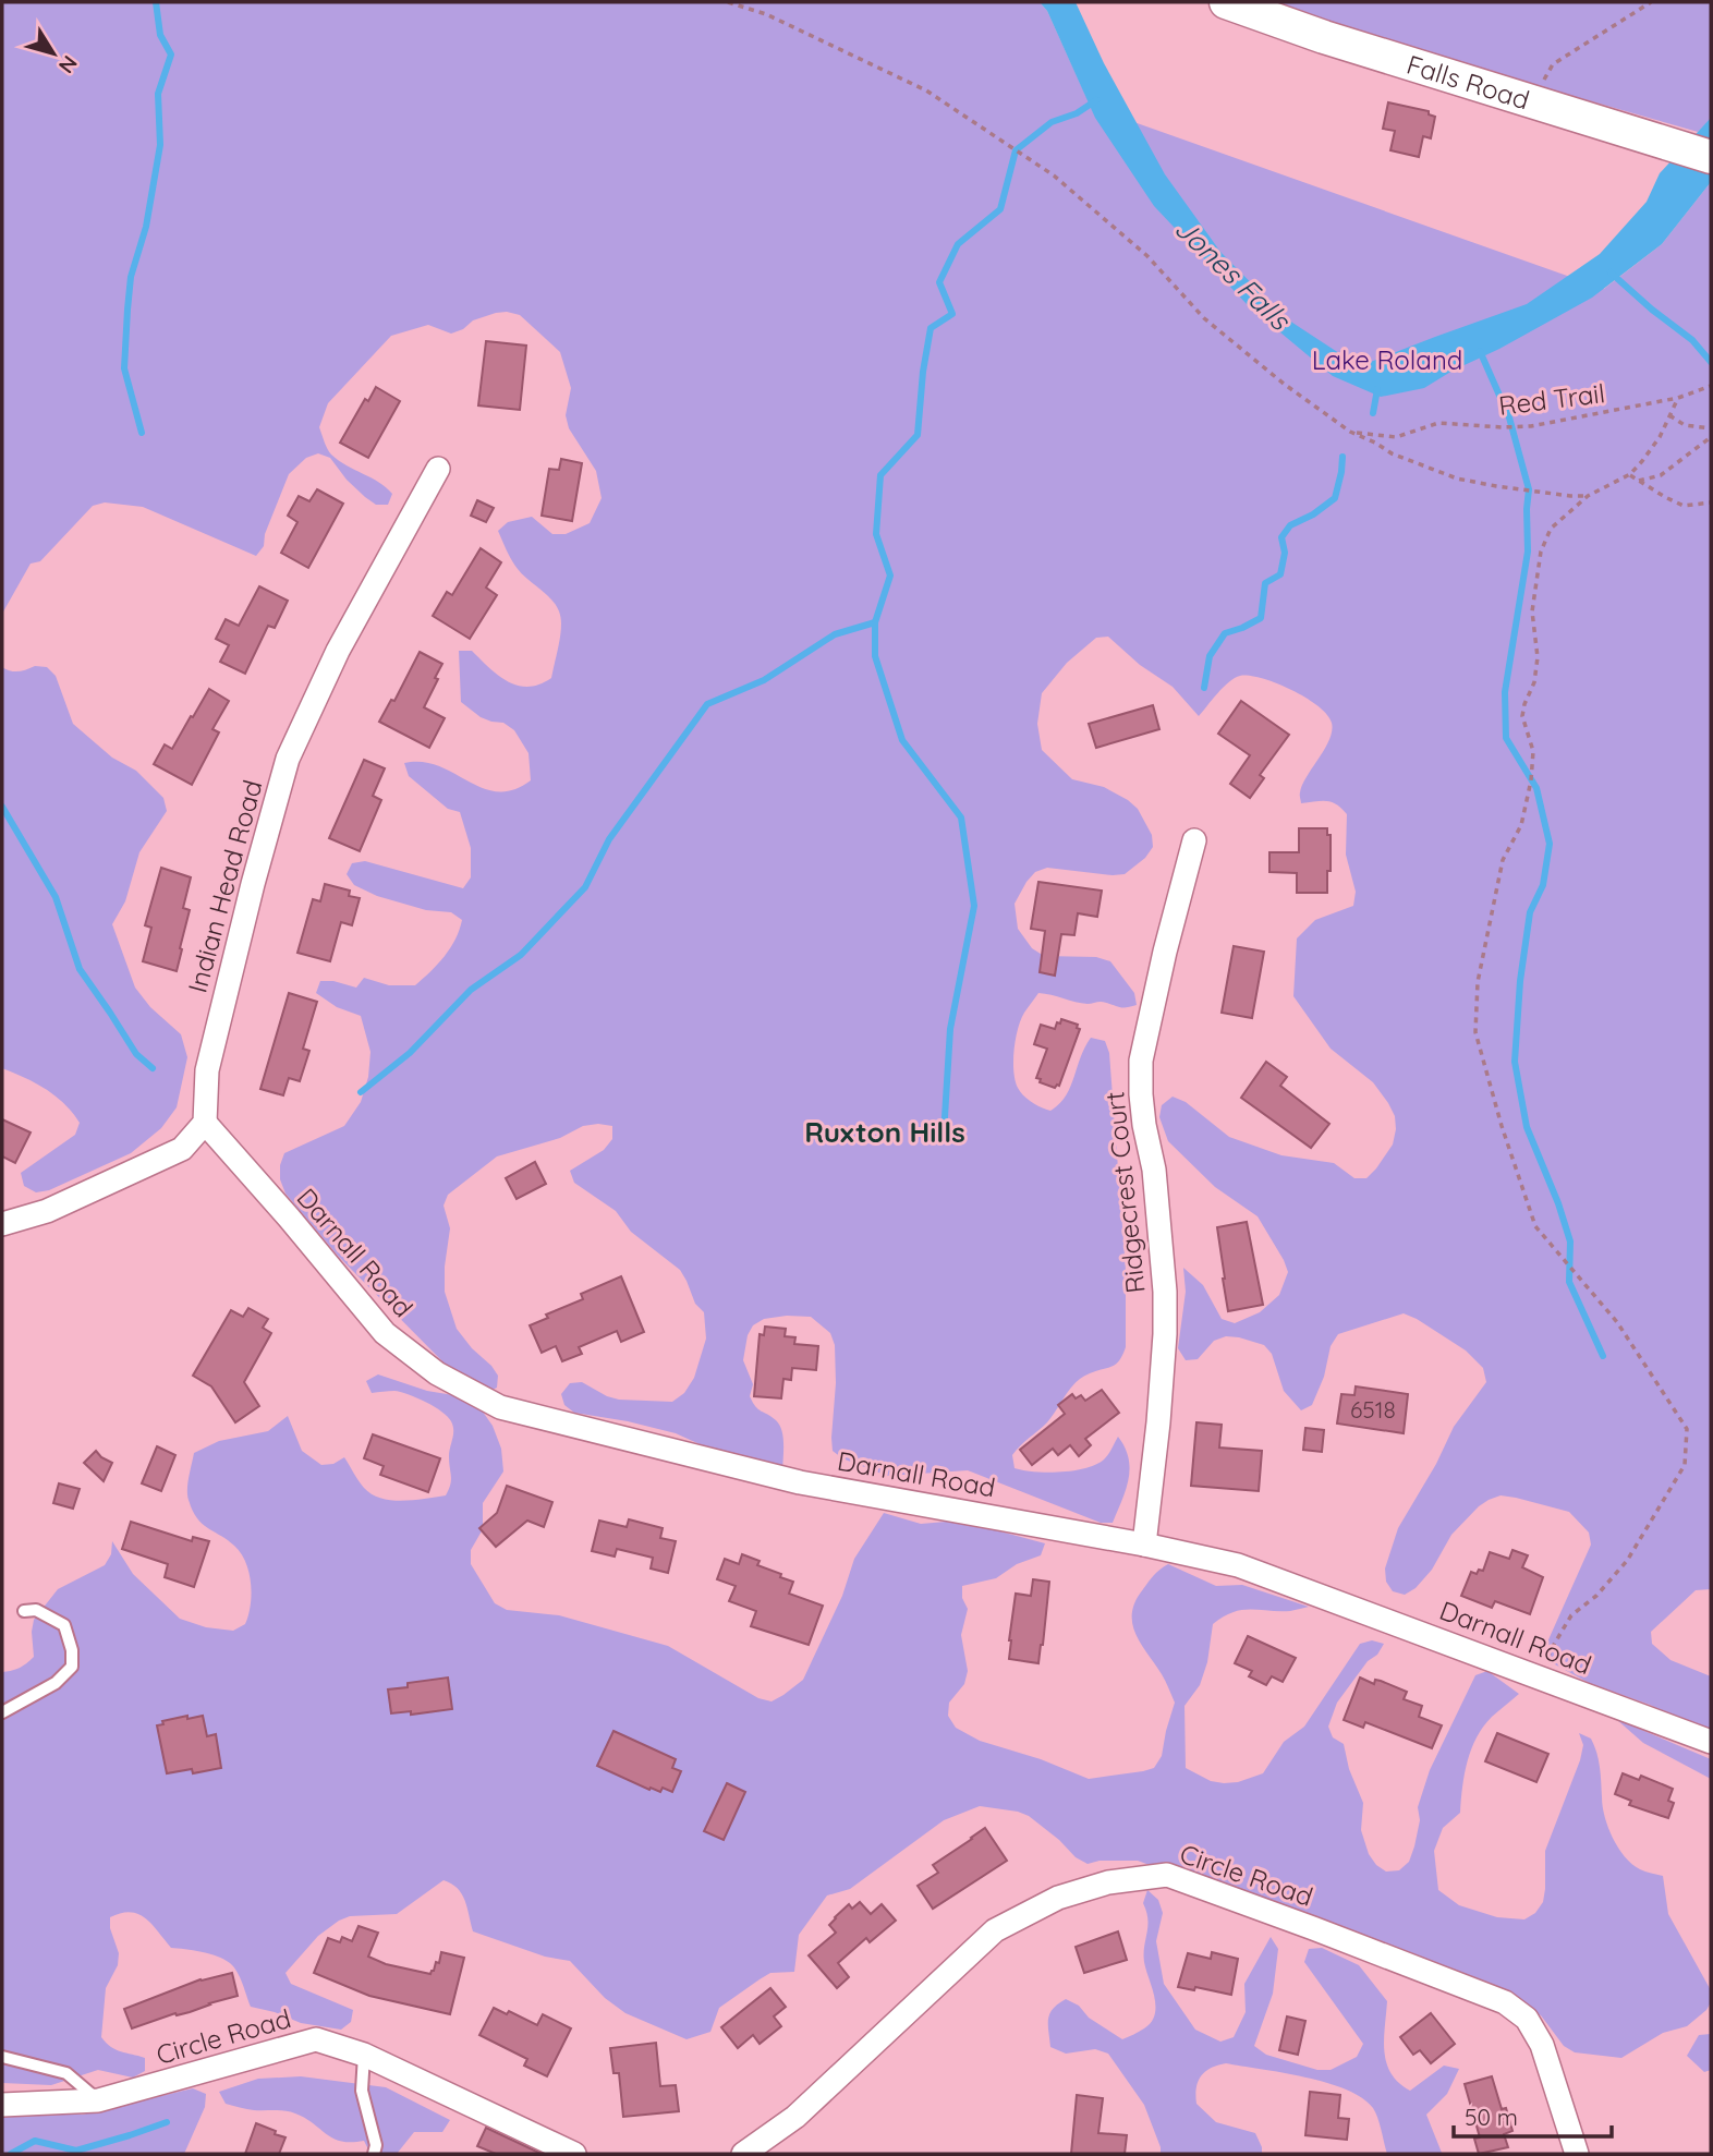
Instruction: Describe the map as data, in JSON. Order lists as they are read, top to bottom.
{
  "streets": {
    "main road": ["Falls Road"],
    "street": [
      "Indian Head Road",
      "Ridgecrest Court",
      "Darnall Road",
      "Circle Road"
    ],
    "path": ["Red Trail"]
  },
  "crossings": [
    ["Indian Head Road", "Darnall Road"],
    ["Ridgecrest Court", "Darnall Road"]
  ],
  "districts": ["Ruxton Hills"],
  "water": ["Jones Falls"],
  "parks": ["Lake Roland"],
  "house_numbers": ["6518"],
  "scale_bar": "50 m",
  "north": "bottom right"
}
